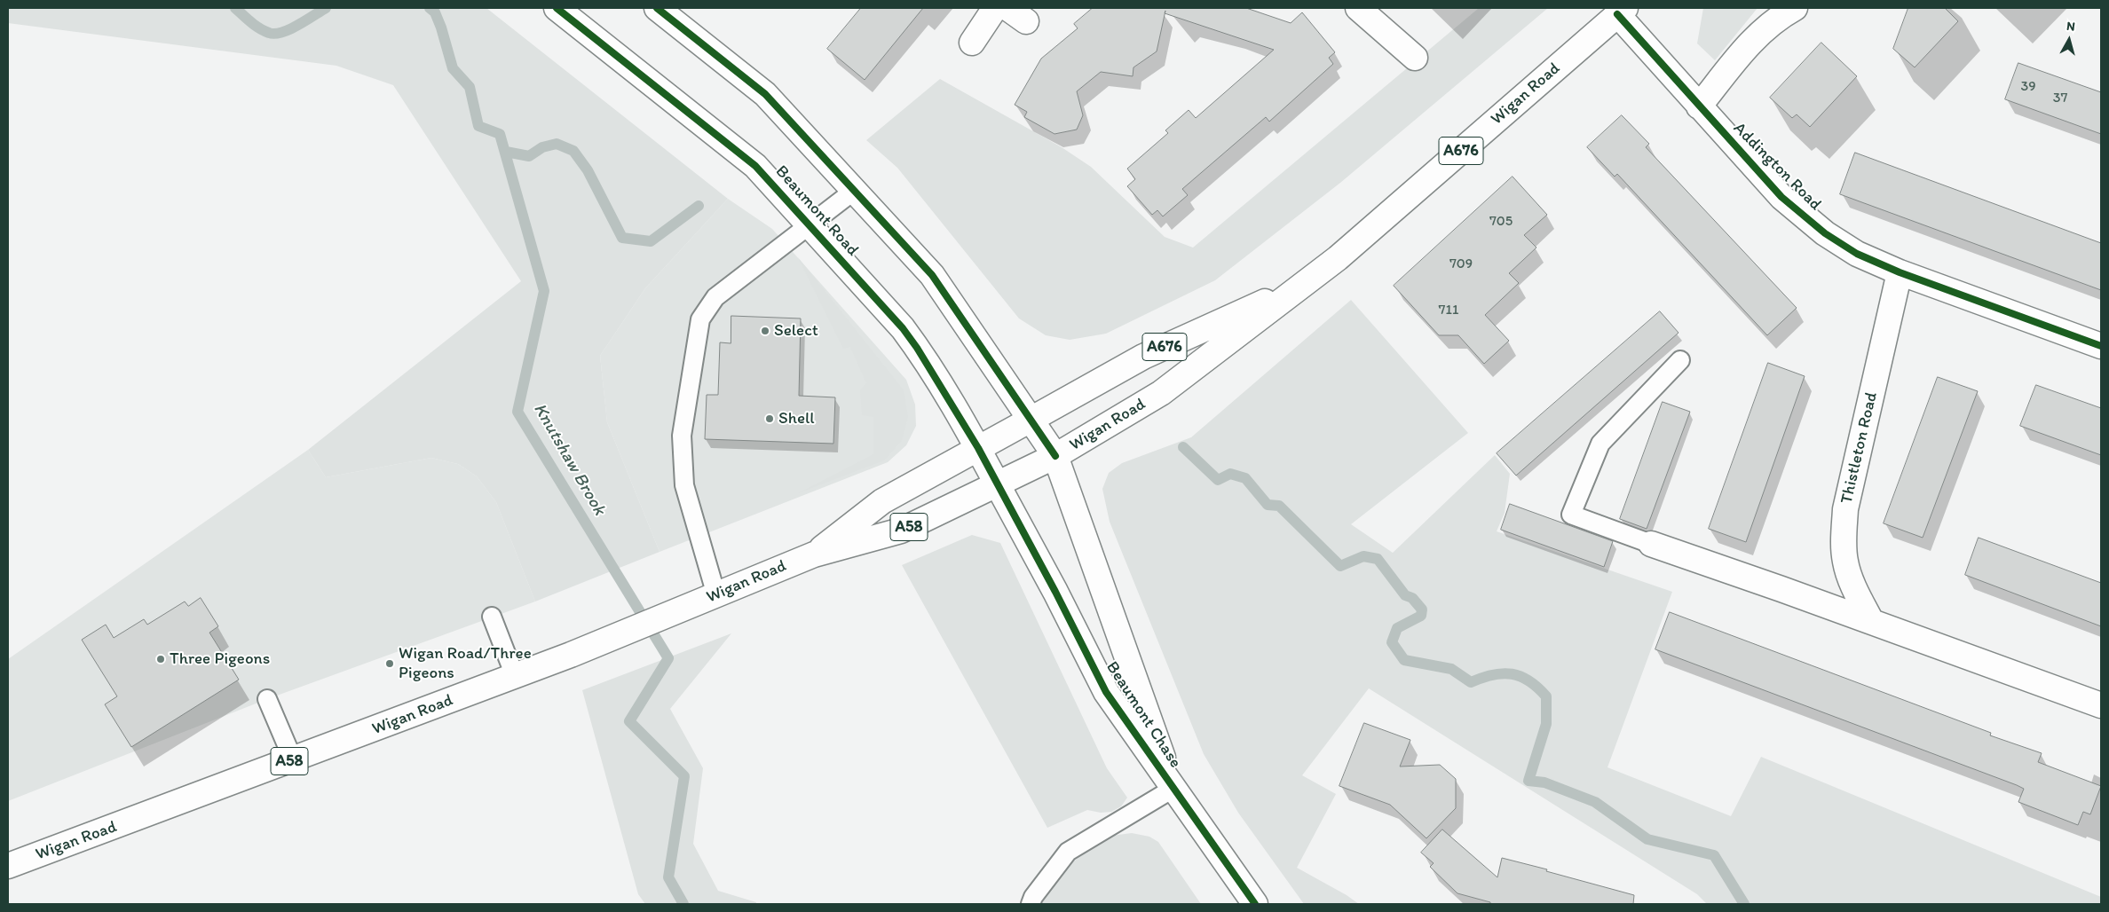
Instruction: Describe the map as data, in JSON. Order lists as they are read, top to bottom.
{
  "streets": {
    "main road": [
      "Wigan Road",
      "A676",
      "Addington Road",
      "Beaumont Road",
      "Thistleton Road",
      "A58",
      "Beaumont Chase"
    ]
  },
  "crossings": [
    ["Wigan Road", "Addington Road"],
    ["Wigan Road", "Beaumont Road"],
    ["Wigan Road", "Beaumont Chase"],
    ["Addington Road", "Thistleton Road"],
    ["Beaumont Road", "Beaumont Chase"]
  ],
  "water": ["Knutshaw Brook"],
  "places": [
    "Select",
    "Shell",
    "Three Pigeons",
    "Wigan Road/Three Pigeons"
  ],
  "house_numbers": [
    "39",
    "37",
    "705",
    "709",
    "711"
  ],
  "north": "top"
}
